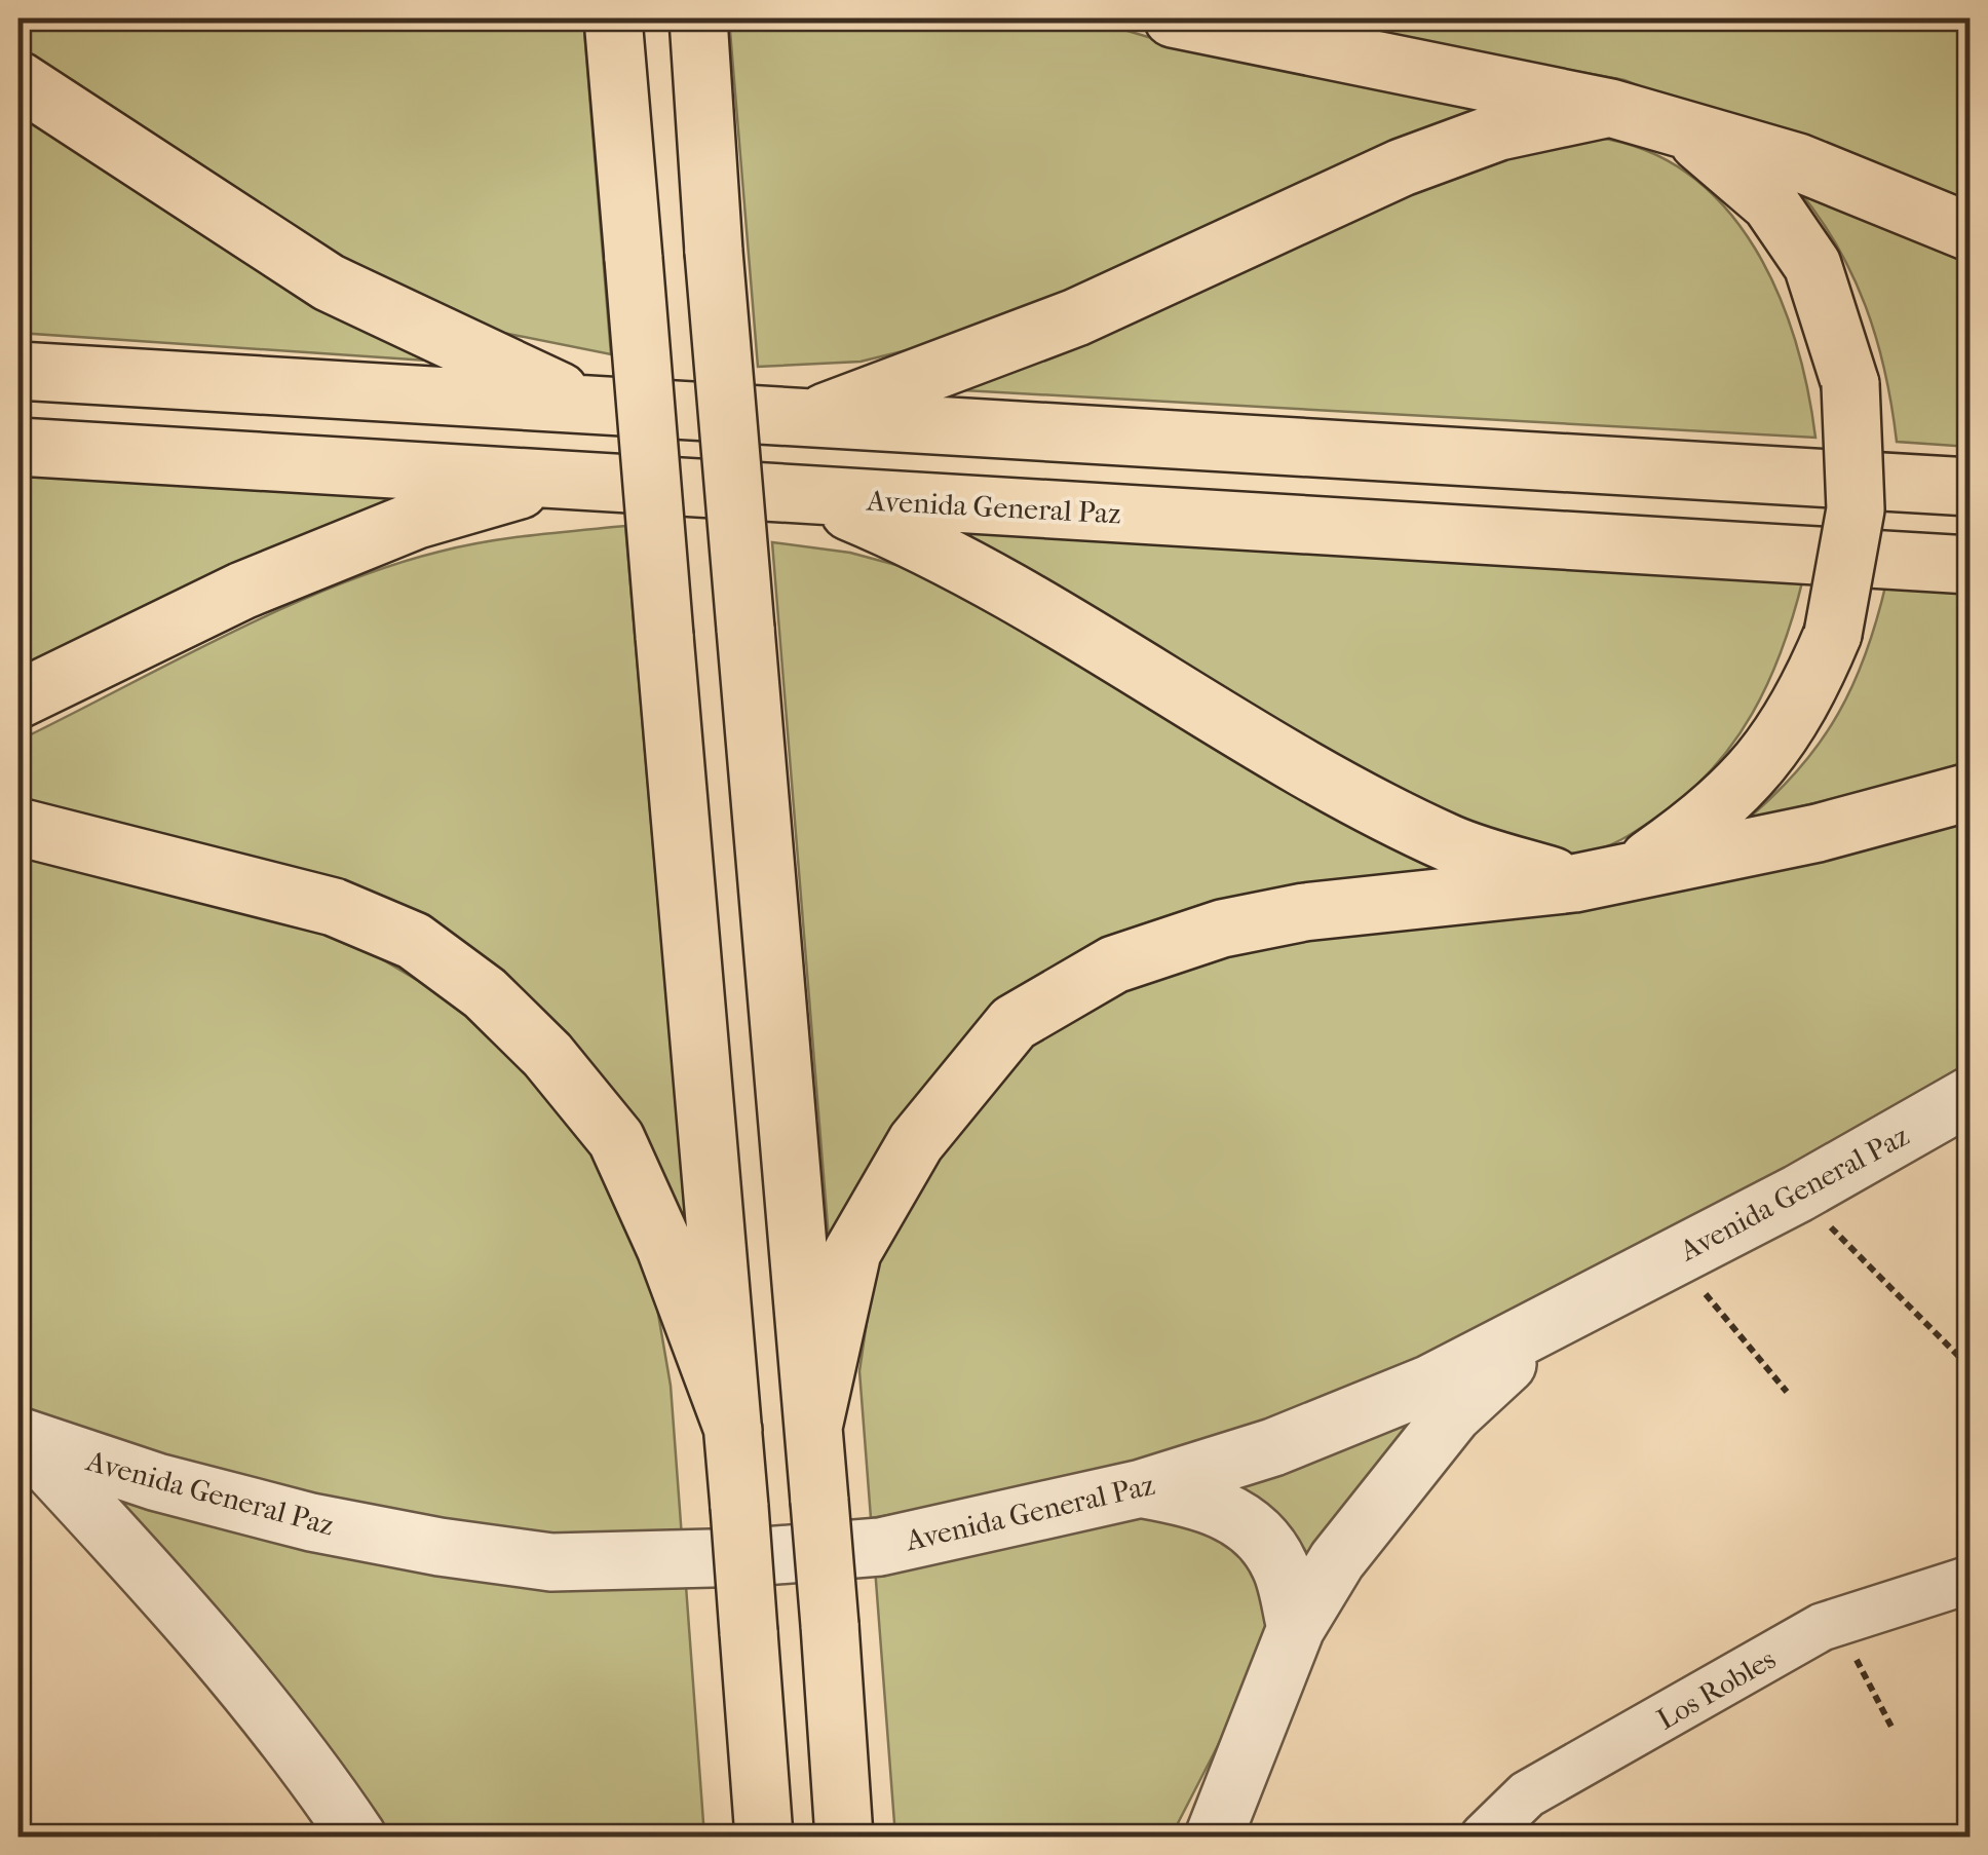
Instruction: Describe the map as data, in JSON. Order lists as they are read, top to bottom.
{
  "streets": {
    "highway": ["Avenida General Paz"],
    "street": ["Los Robles"]
  }
}
